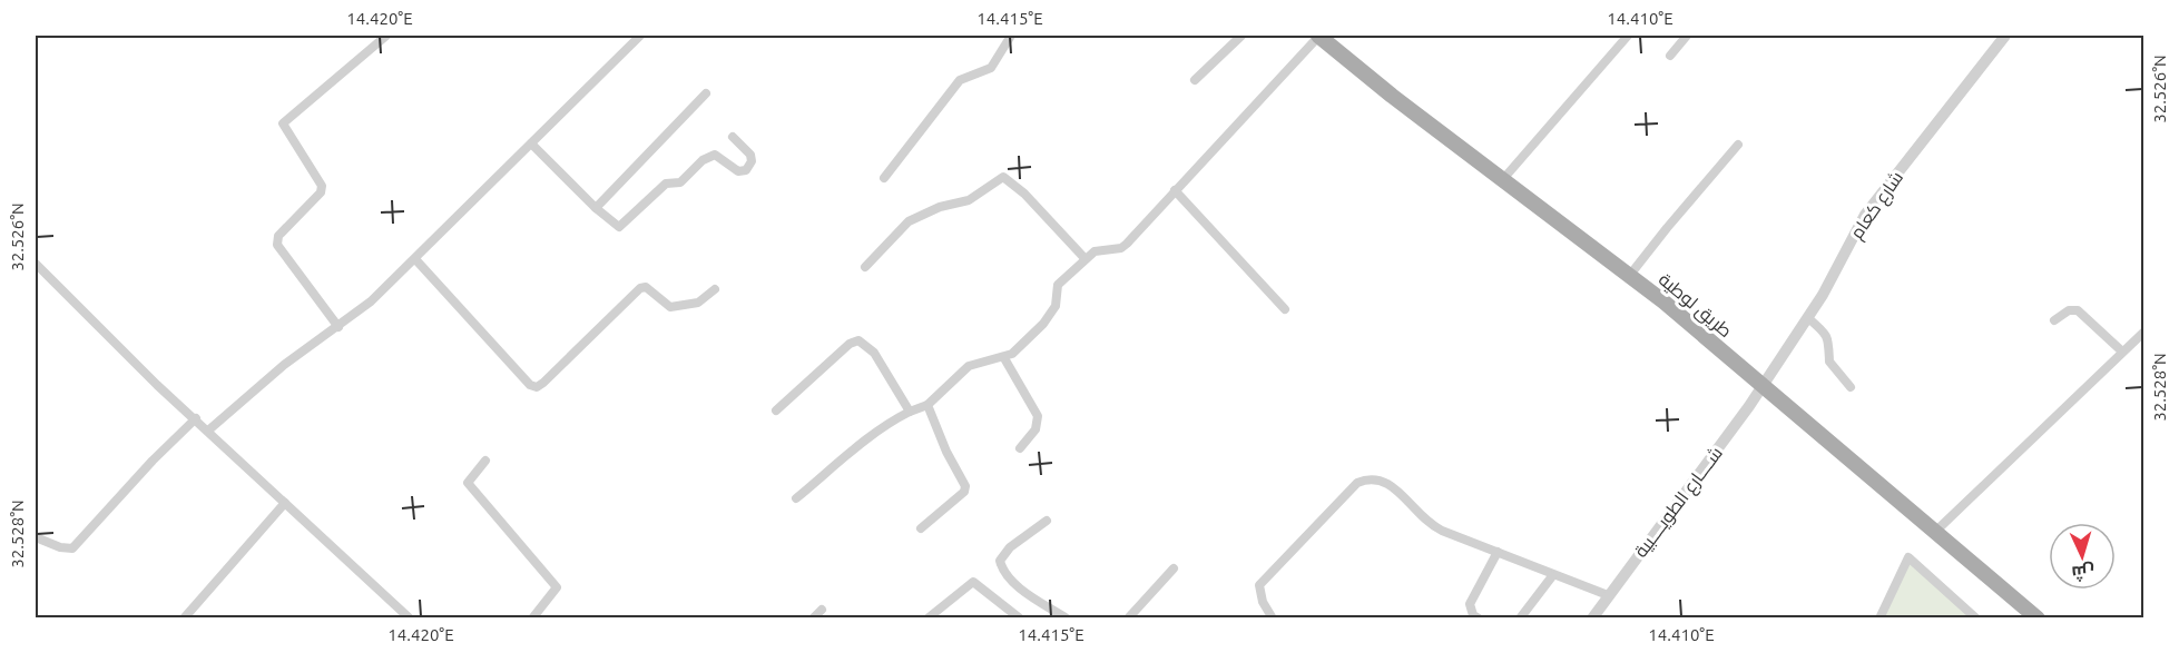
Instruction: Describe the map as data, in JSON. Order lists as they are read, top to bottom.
{
  "streets": {
    "main road": ["طريق لوطية"],
    "street": ["شارع كعام", "شــــارع الطويــــبية"]
  },
  "crossings": [
    ["شارع كعام", "طريق لوطية"],
    ["شارع كعام", "شــــارع الطويــــبية"],
    ["طريق لوطية", "شــــارع الطويــــبية"]
  ],
  "north": "bottom",
  "coordinates": [
    "14.420°E",
    "14.415°E",
    "14.410°E",
    "32.526°N",
    "32.528°N"
  ]
}
